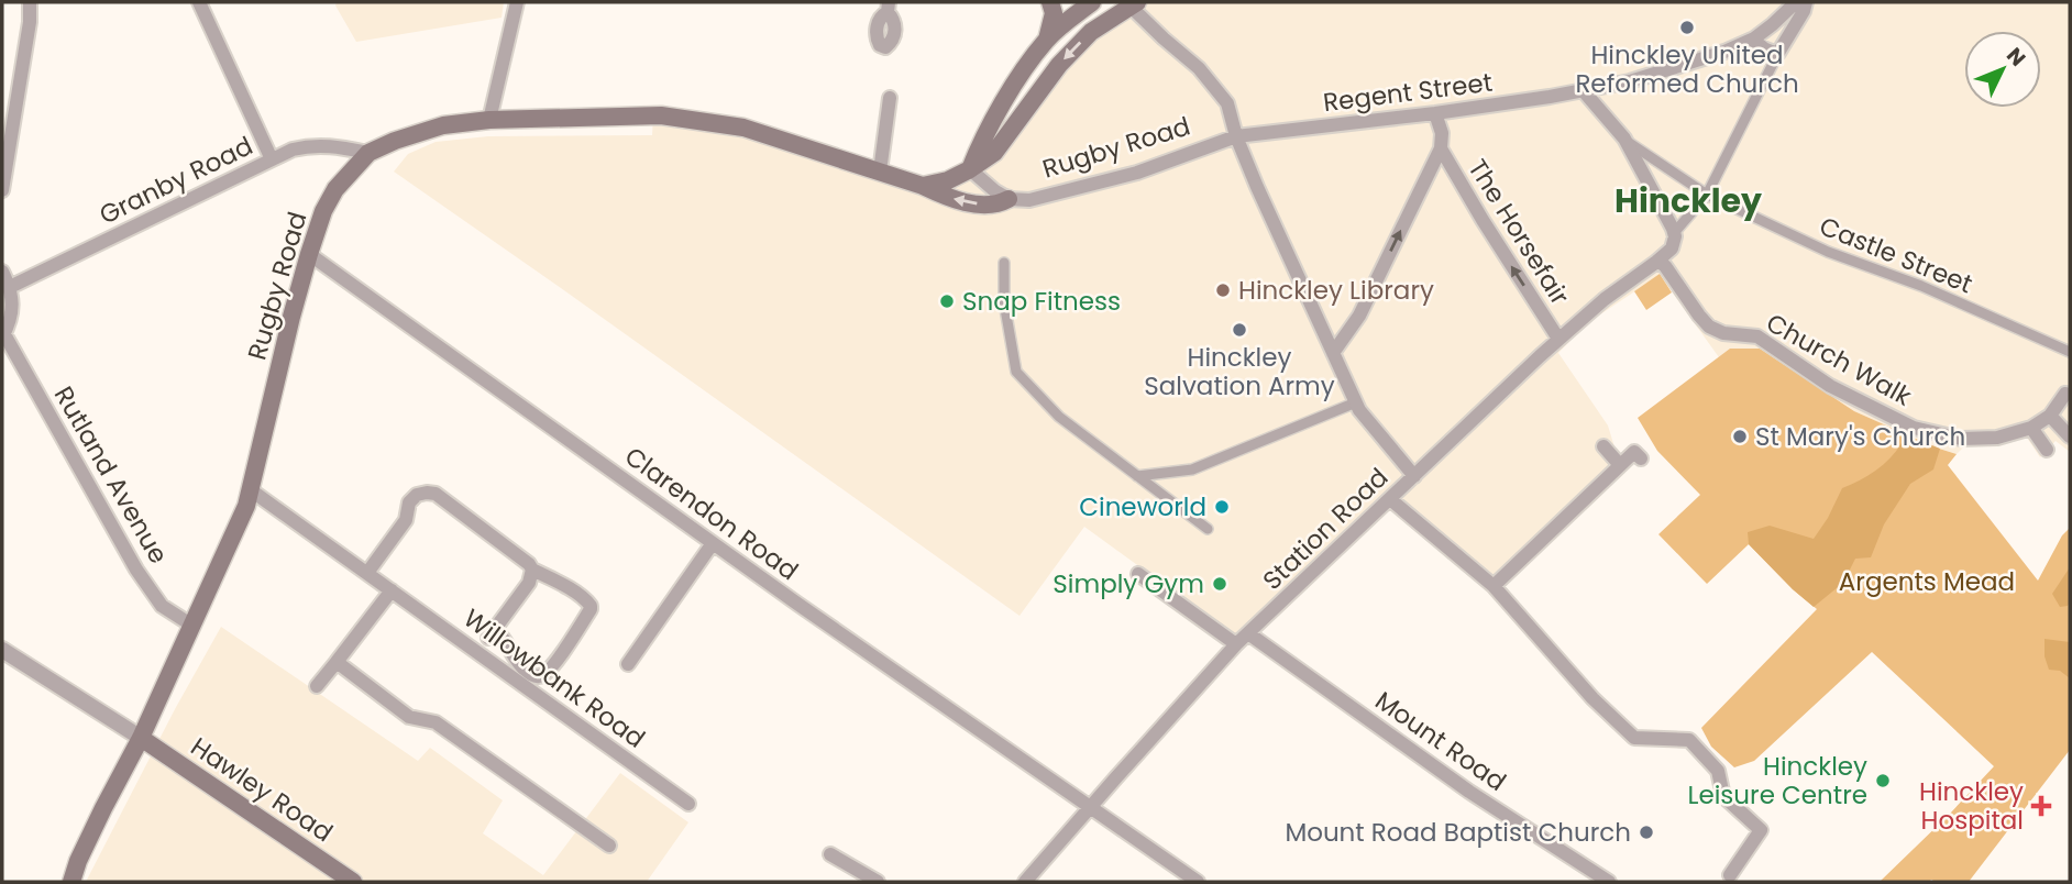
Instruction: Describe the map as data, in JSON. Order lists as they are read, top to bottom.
{
  "streets": {
    "main road": ["Rugby Road", "Hawley Road"],
    "street": [
      "Regent Street",
      "Granby Road",
      "The Horsefair",
      "Castle Street",
      "Church Walk",
      "Rutland Avenue",
      "Clarendon Road",
      "Station Road",
      "Willowbank Road",
      "Mount Road"
    ]
  },
  "crossings": [
    ["Regent Street", "Rugby Road"],
    ["Rugby Road", "Granby Road"],
    ["Rugby Road", "Rutland Avenue"],
    ["Rugby Road", "Clarendon Road"],
    ["Rugby Road", "Willowbank Road"],
    ["Rugby Road", "Hawley Road"],
    ["The Horsefair", "Station Road"],
    ["Church Walk", "Station Road"],
    ["Clarendon Road", "Station Road"],
    ["Station Road", "Mount Road"]
  ],
  "one_way": ["The Horsefair"],
  "districts": ["Hinckley"],
  "parks": ["Argents Mead"],
  "places": {
    "other": [
      "Hinckley United Reformed Church",
      "Hinckley Library",
      "Snap Fitness",
      "Hinckley Salvation Army",
      "St Mary's Church",
      "Cineworld",
      "Simply Gym",
      "Hinckley Leisure Centre",
      "Mount Road Baptist Church"
    ],
    "health": ["Hinckley Hospital"]
  },
  "north": "top right"
}
